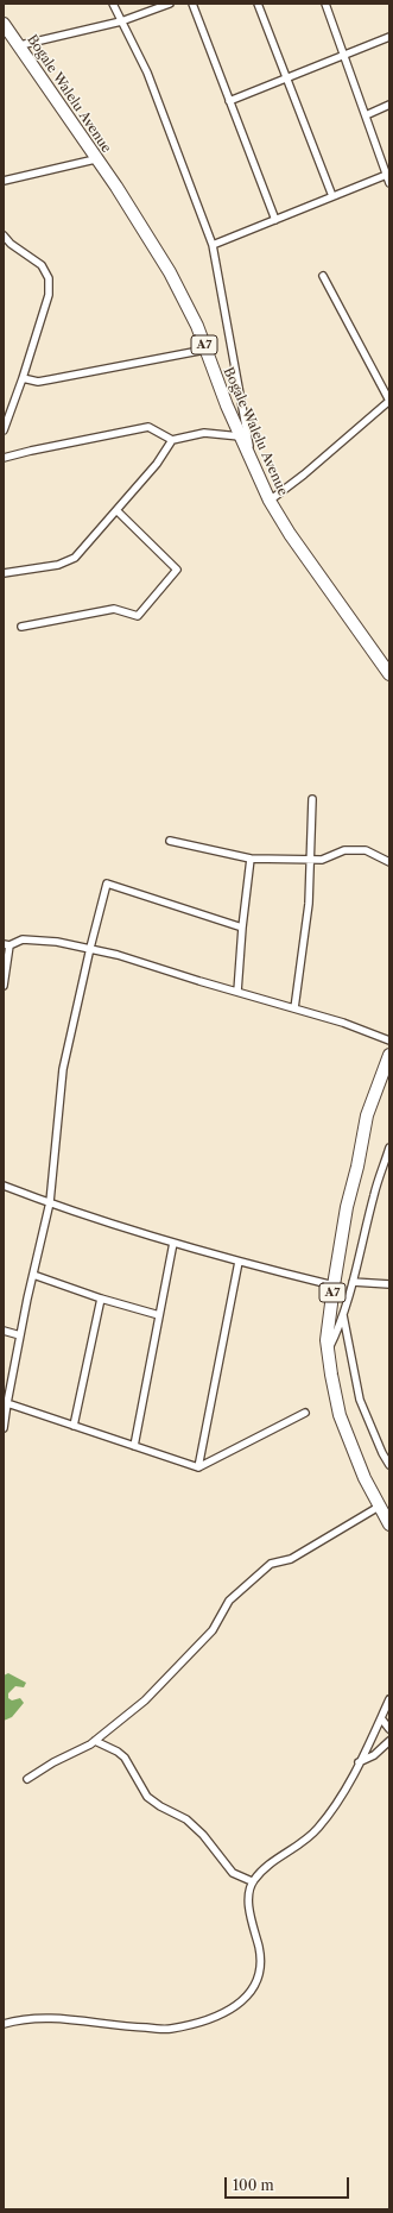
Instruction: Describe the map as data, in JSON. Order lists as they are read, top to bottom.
{
  "streets": {
    "highway": ["Bogale Walelu Avenue", "A7"]
  },
  "scale_bar": "100 m"
}
